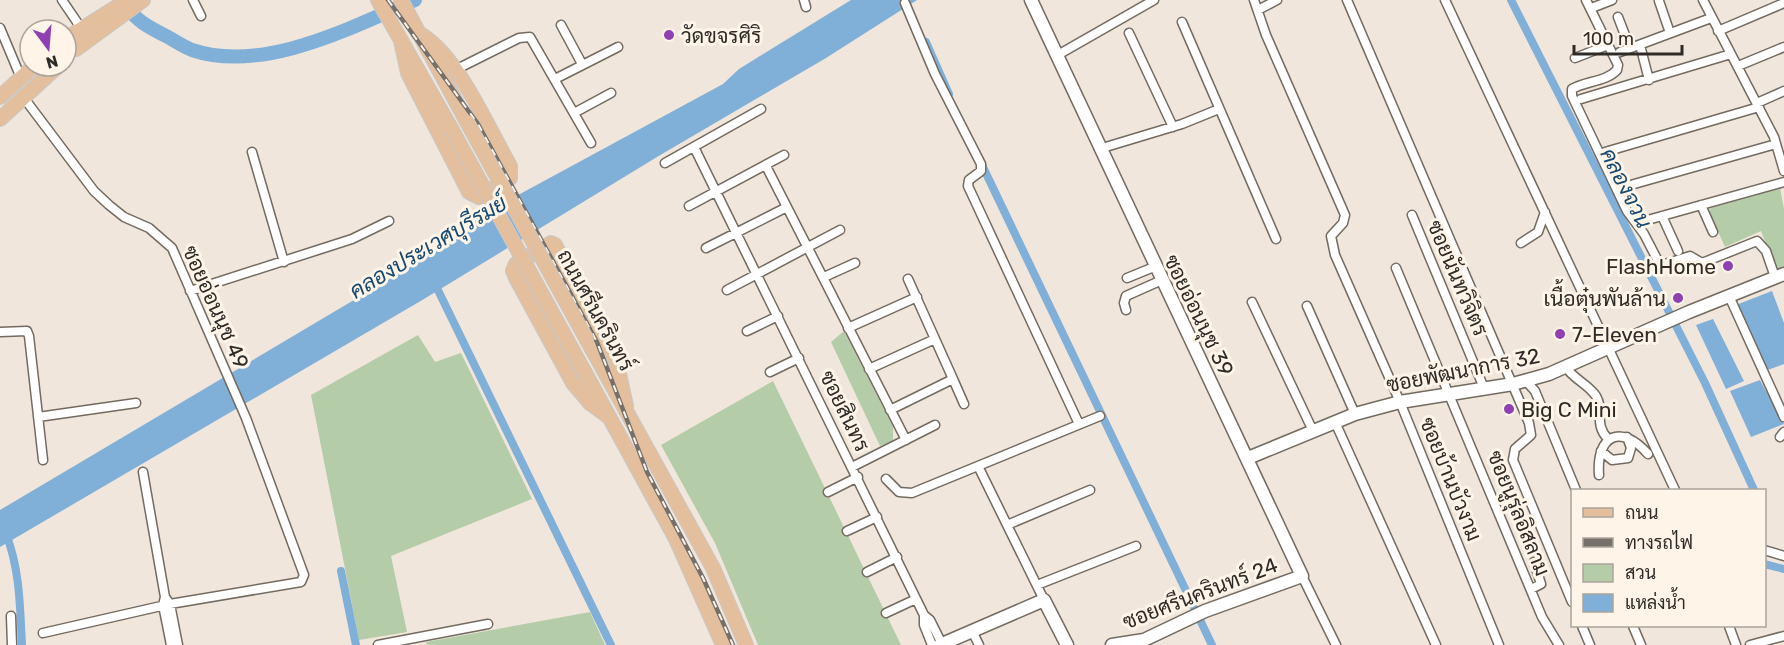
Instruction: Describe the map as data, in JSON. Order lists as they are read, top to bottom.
{
  "streets": {
    "main road": ["ถนนศรีนครินทร์"],
    "street": [
      "ซอยนันทวิจิตร",
      "ซอยอ่อนนุช 49",
      "ซอยอ่อนนุช 39",
      "ซอยพัฒนาการ 32",
      "ซอยสินทร",
      "ซอยบ้านบัวงาม",
      "ซอยนูรุ่ลอิสลาม",
      "ซอยศรีนครินทร์ 24"
    ]
  },
  "crossings": [
    ["ซอยนันทวิจิตร", "ซอยพัฒนาการ 32"],
    ["ซอยอ่อนนุช 39", "ซอยพัฒนาการ 32"],
    ["ซอยอ่อนนุช 39", "ซอยศรีนครินทร์ 24"],
    ["ซอยพัฒนาการ 32", "ซอยบ้านบัวงาม"],
    ["ซอยพัฒนาการ 32", "ซอยนูรุ่ลอิสลาม"]
  ],
  "water": ["คลองจวน", "คลองประเวศบุรีรมย์"],
  "places": [
    "วัดขจรศิริ",
    "FlashHome",
    "เนื้อตุ๋นพันล้าน",
    "7-Eleven",
    "Big C Mini"
  ],
  "legend": [
    "ถนน",
    "ทางรถไฟ",
    "สวน",
    "แหล่งน้ำ"
  ],
  "scale_bar": "100 m",
  "north": "bottom"
}
